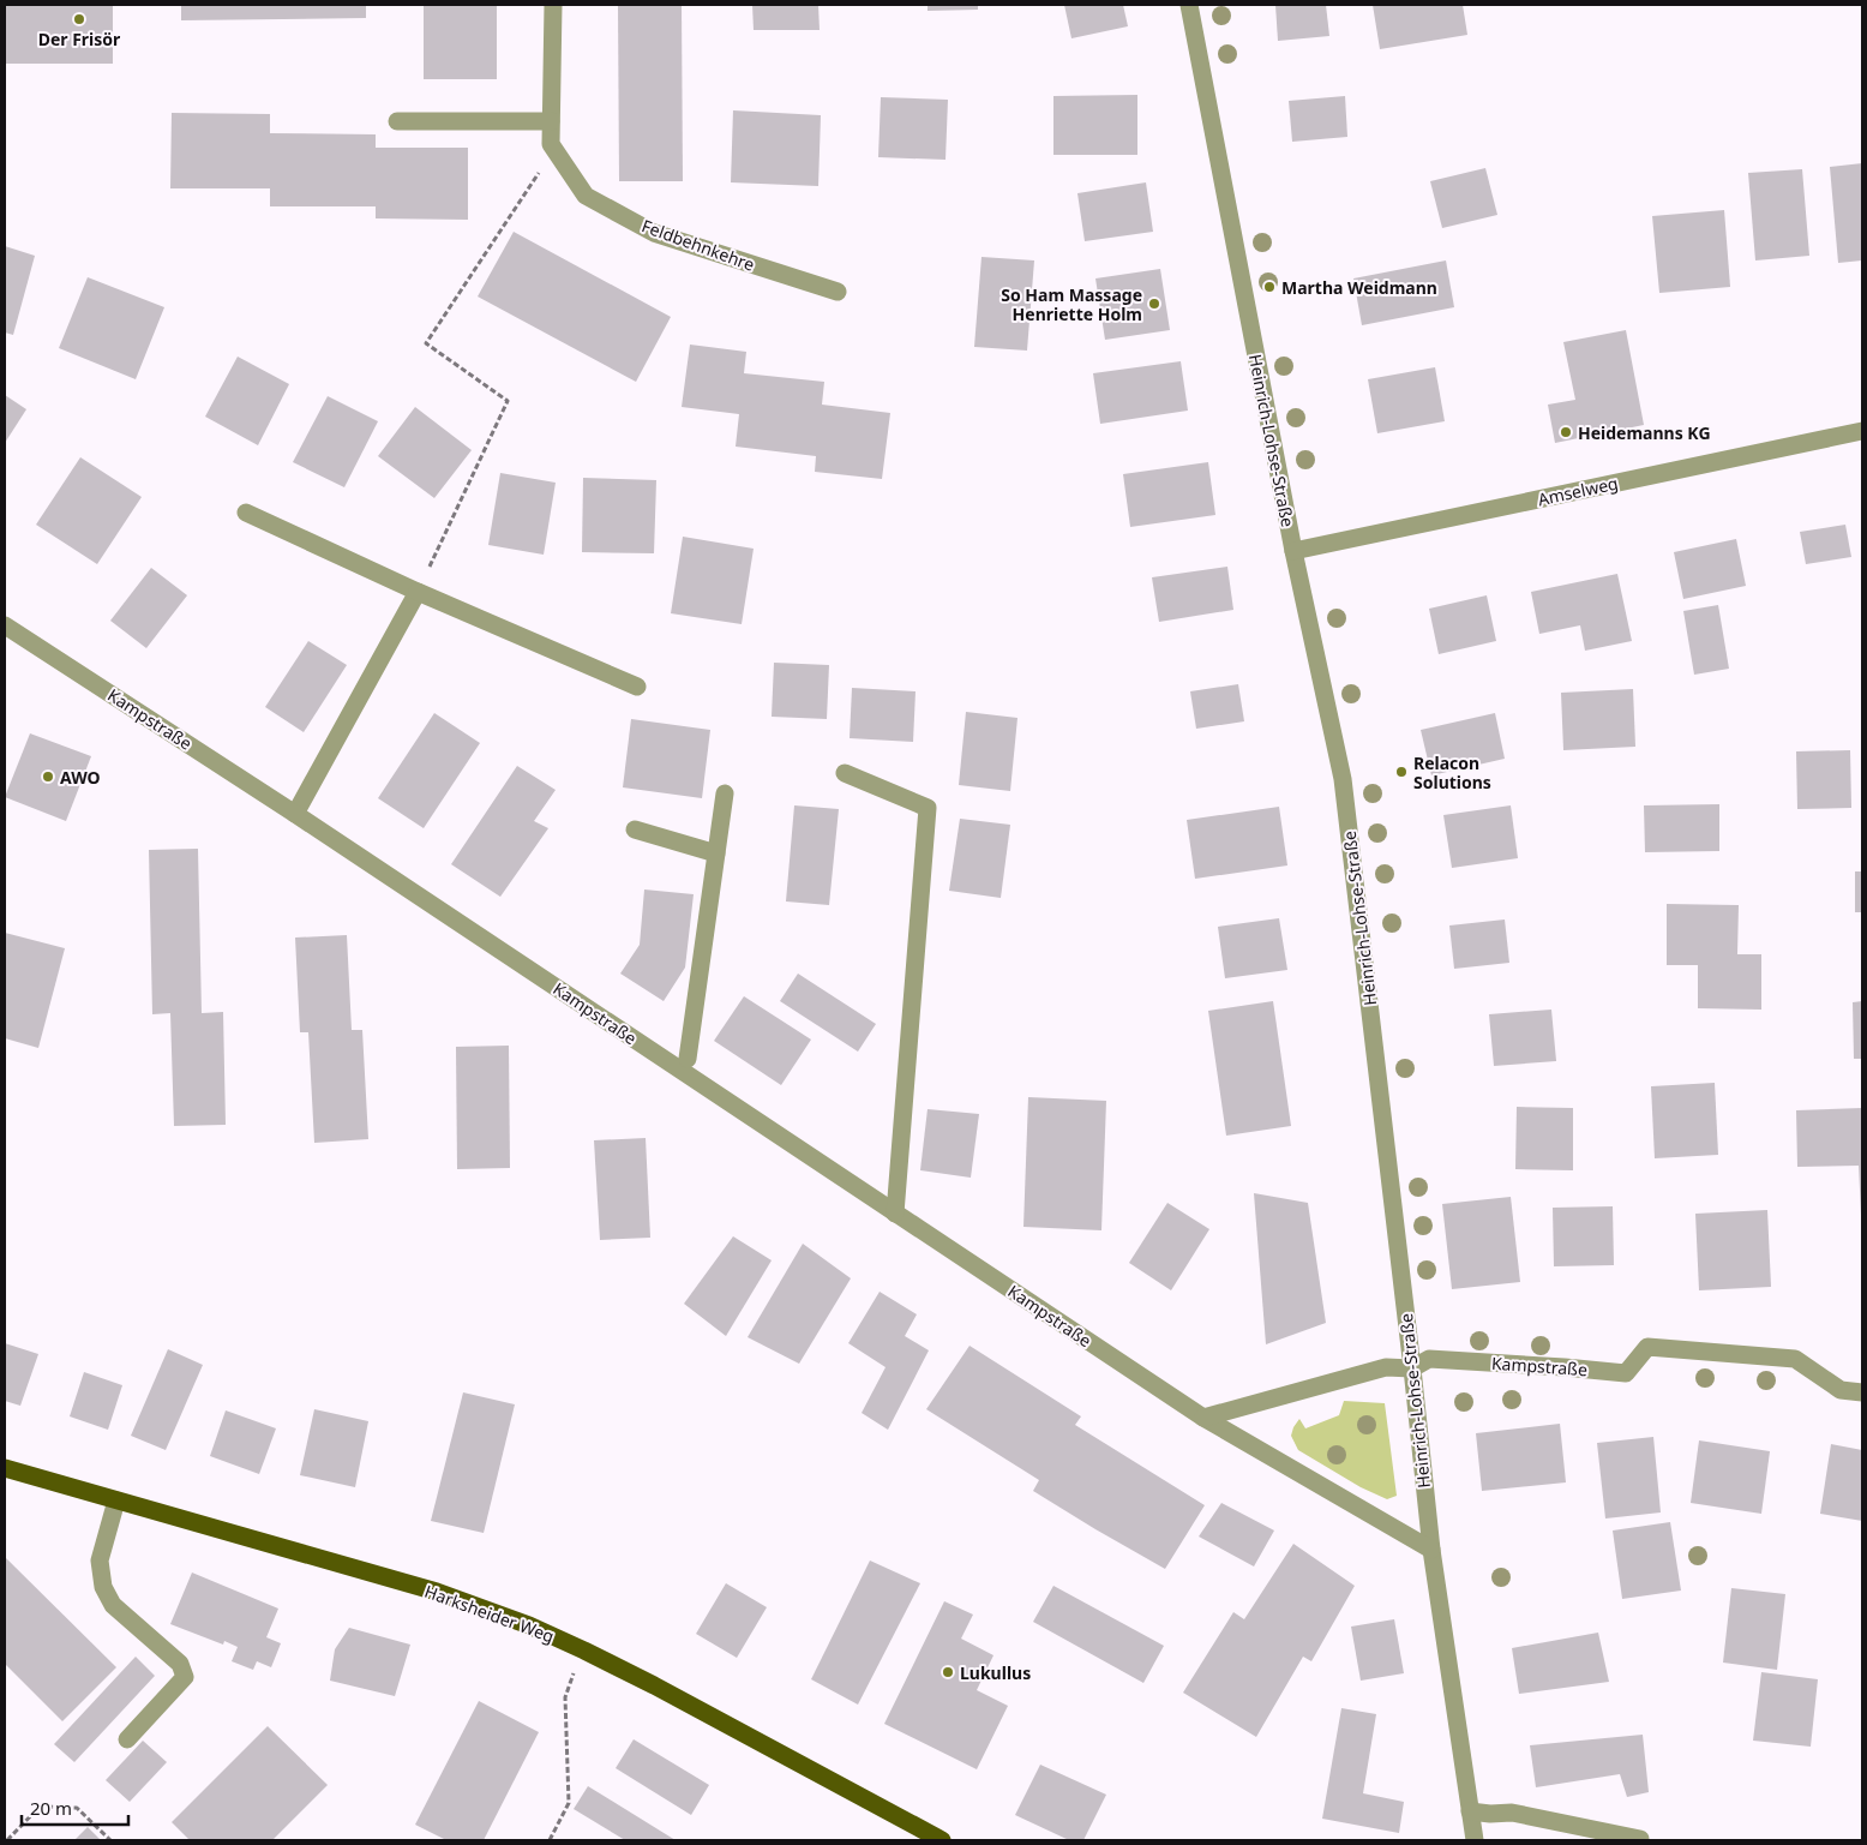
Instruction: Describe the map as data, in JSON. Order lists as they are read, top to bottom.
{
  "streets": {
    "main road": ["Harksheider Weg"],
    "street": [
      "Feldbehnkehre",
      "Heinrich-Lohse-Straße",
      "Amselweg",
      "Kampstraße"
    ]
  },
  "crossings": [
    ["Heinrich-Lohse-Straße", "Amselweg"],
    ["Heinrich-Lohse-Straße", "Kampstraße"]
  ],
  "places": [
    "Der Frisör",
    "Martha Weidmann",
    "So Ham Massage Henriette Holm",
    "Heidemanns KG",
    "Relacon Solutions",
    "AWO",
    "Lukullus"
  ],
  "scale_bar": "20 m"
}
